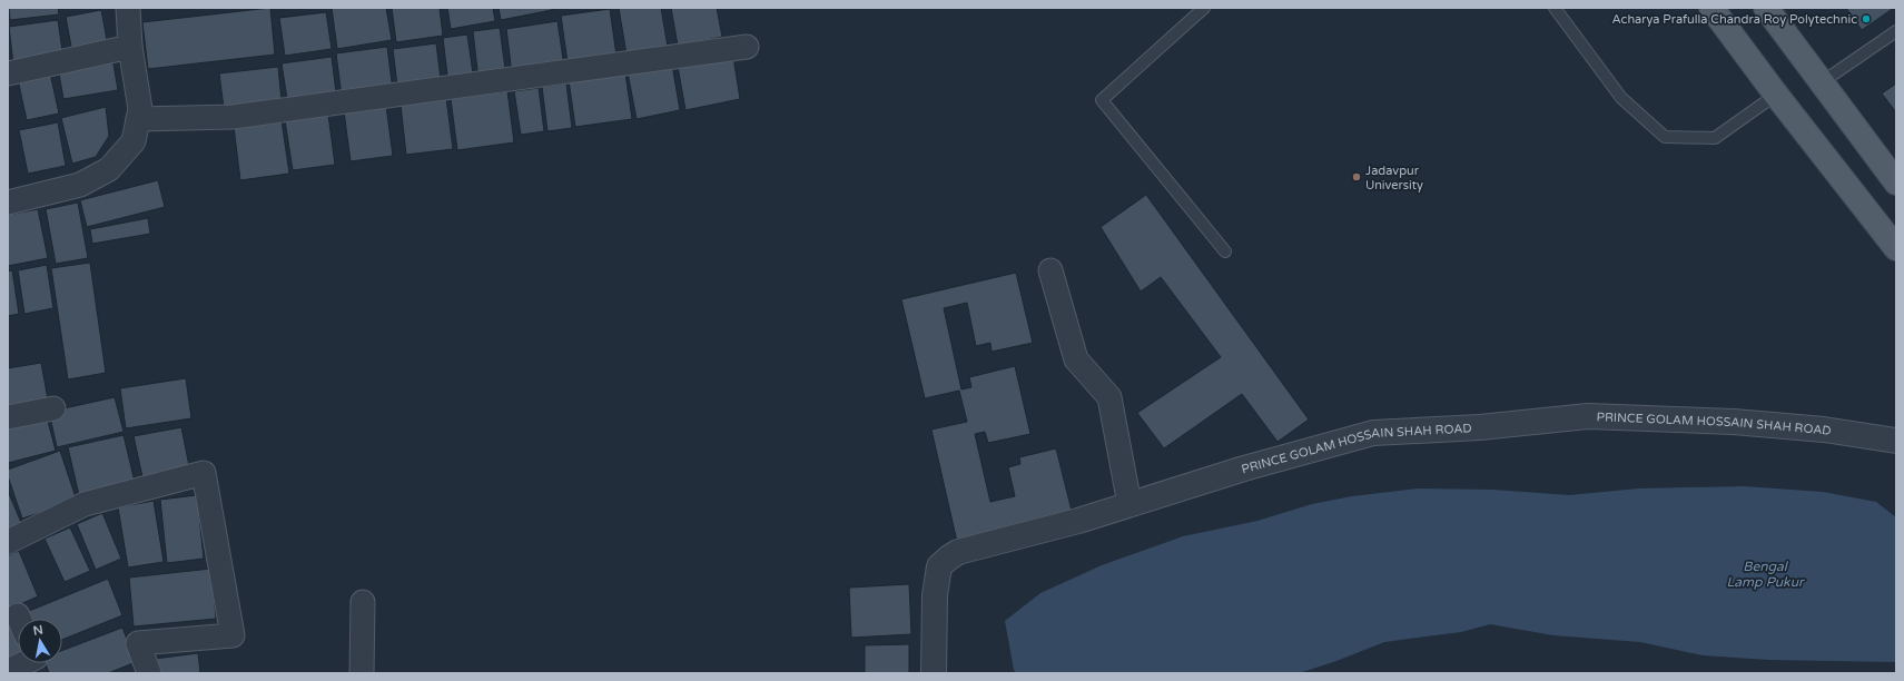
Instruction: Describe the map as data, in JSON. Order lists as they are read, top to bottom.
{
  "streets": {
    "street": ["PRINCE GOLAM HOSSAIN SHAH ROAD"]
  },
  "water": ["Bengal Lamp Pukur"],
  "places": ["Acharya Prafulla Chandra Roy Polytechnic", "Jadavpur University"],
  "north": "top"
}
